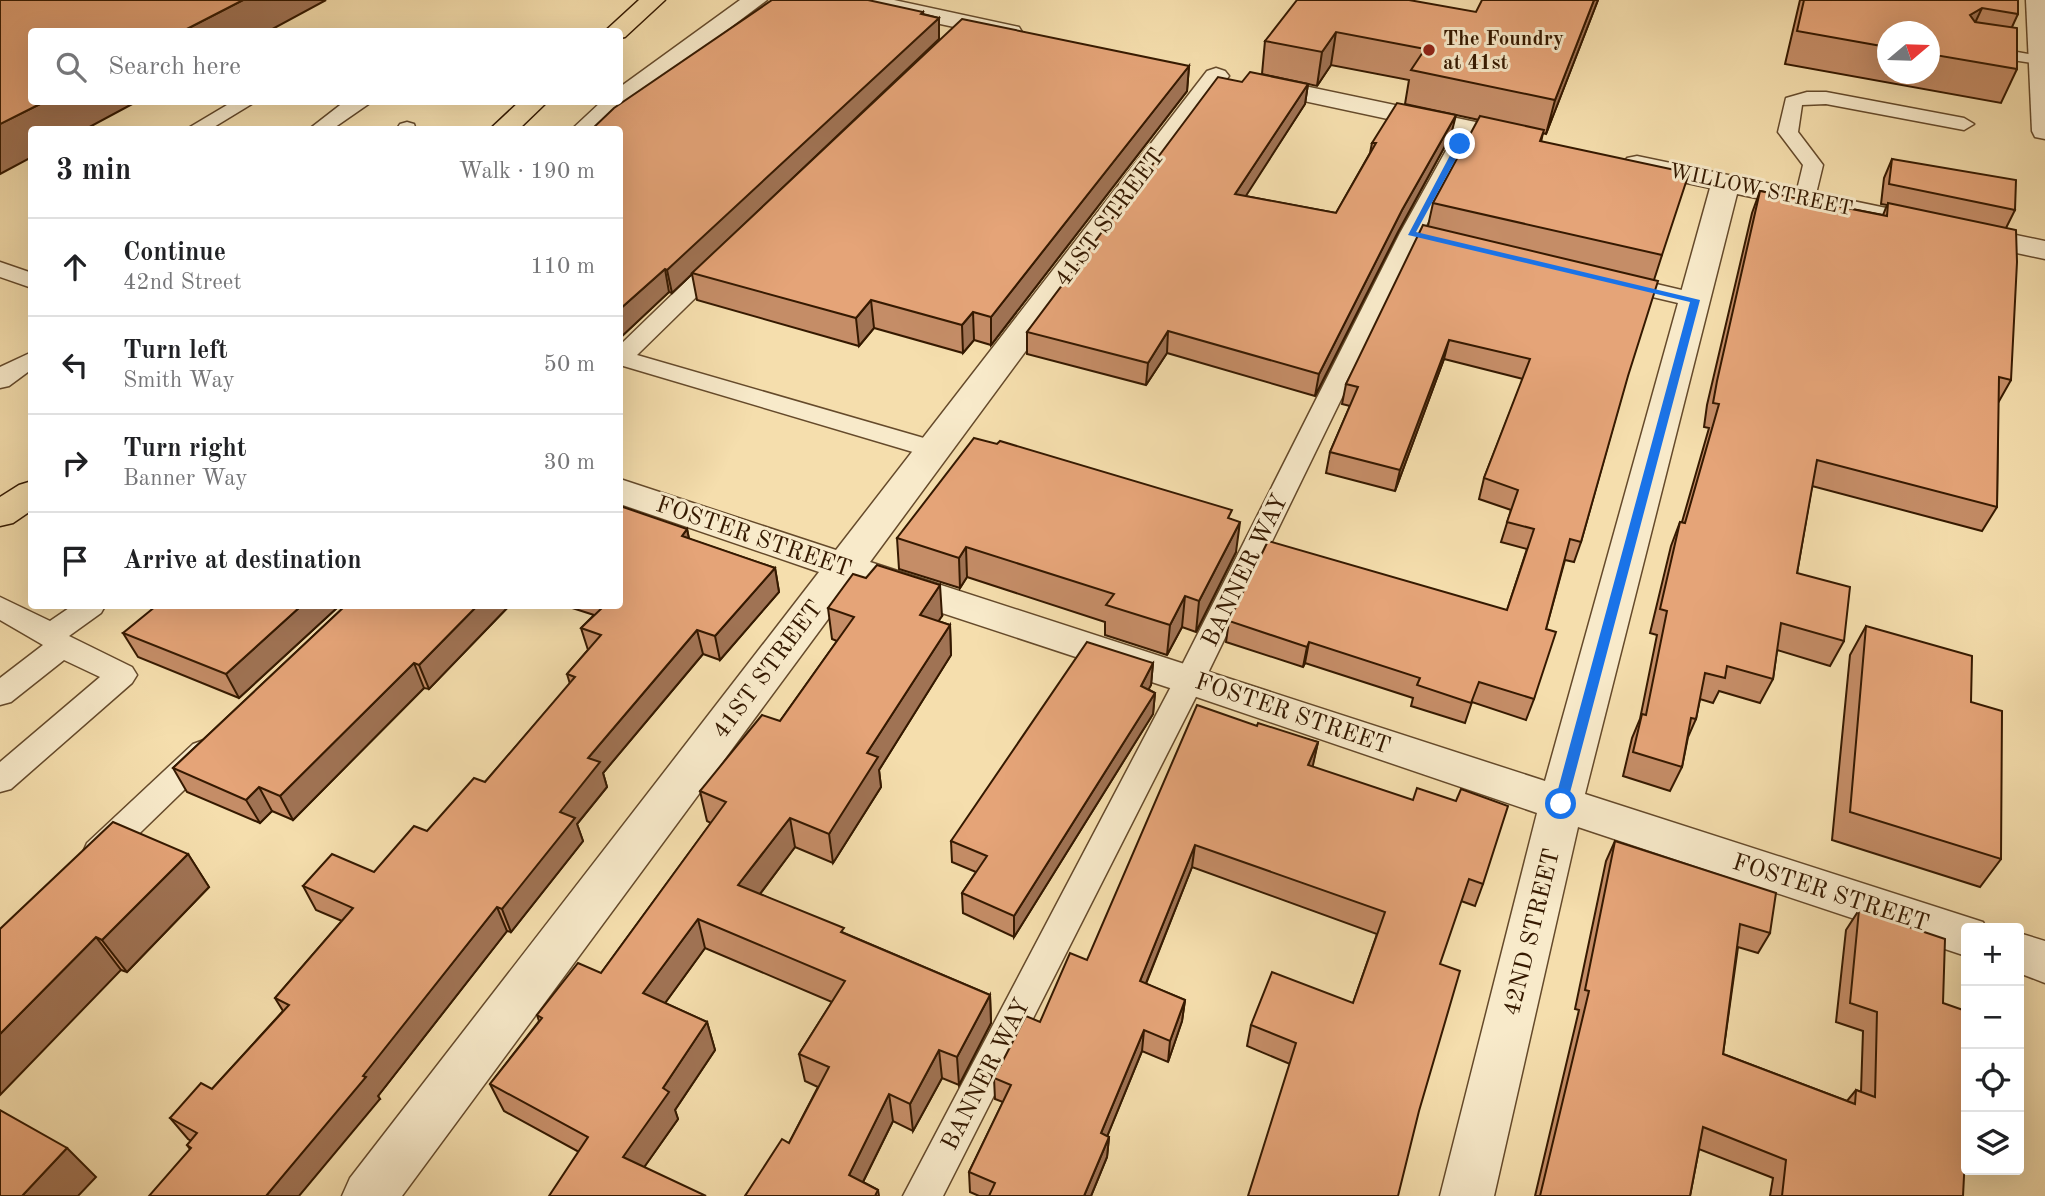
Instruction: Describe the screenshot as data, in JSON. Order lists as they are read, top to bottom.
{
  "streets": {
    "street": [
      "WILLOW STREET",
      "41ST STREET",
      "FOSTER STREET",
      "42ND STREET"
    ],
    "lane": ["BANNER WAY"]
  },
  "crossings": [
    ["WILLOW STREET", "42ND STREET"],
    ["41ST STREET", "FOSTER STREET"],
    ["41ST STREET", "BANNER WAY"],
    ["FOSTER STREET", "BANNER WAY"],
    ["FOSTER STREET", "42ND STREET"]
  ],
  "places": ["The Foundry at 41st"],
  "north": "right",
  "page": {
    "search": "Search here",
    "heading": ["3 min", "Walk · 190 m"],
    "list": [
      ["Continue", "42nd Street", "110 m"],
      ["Turn left", "Smith Way", "50 m"],
      ["Turn right", "Banner Way", "30 m"],
      "Arrive at destination"
    ],
    "map_buttons": ["+", "−"]
  }
}
